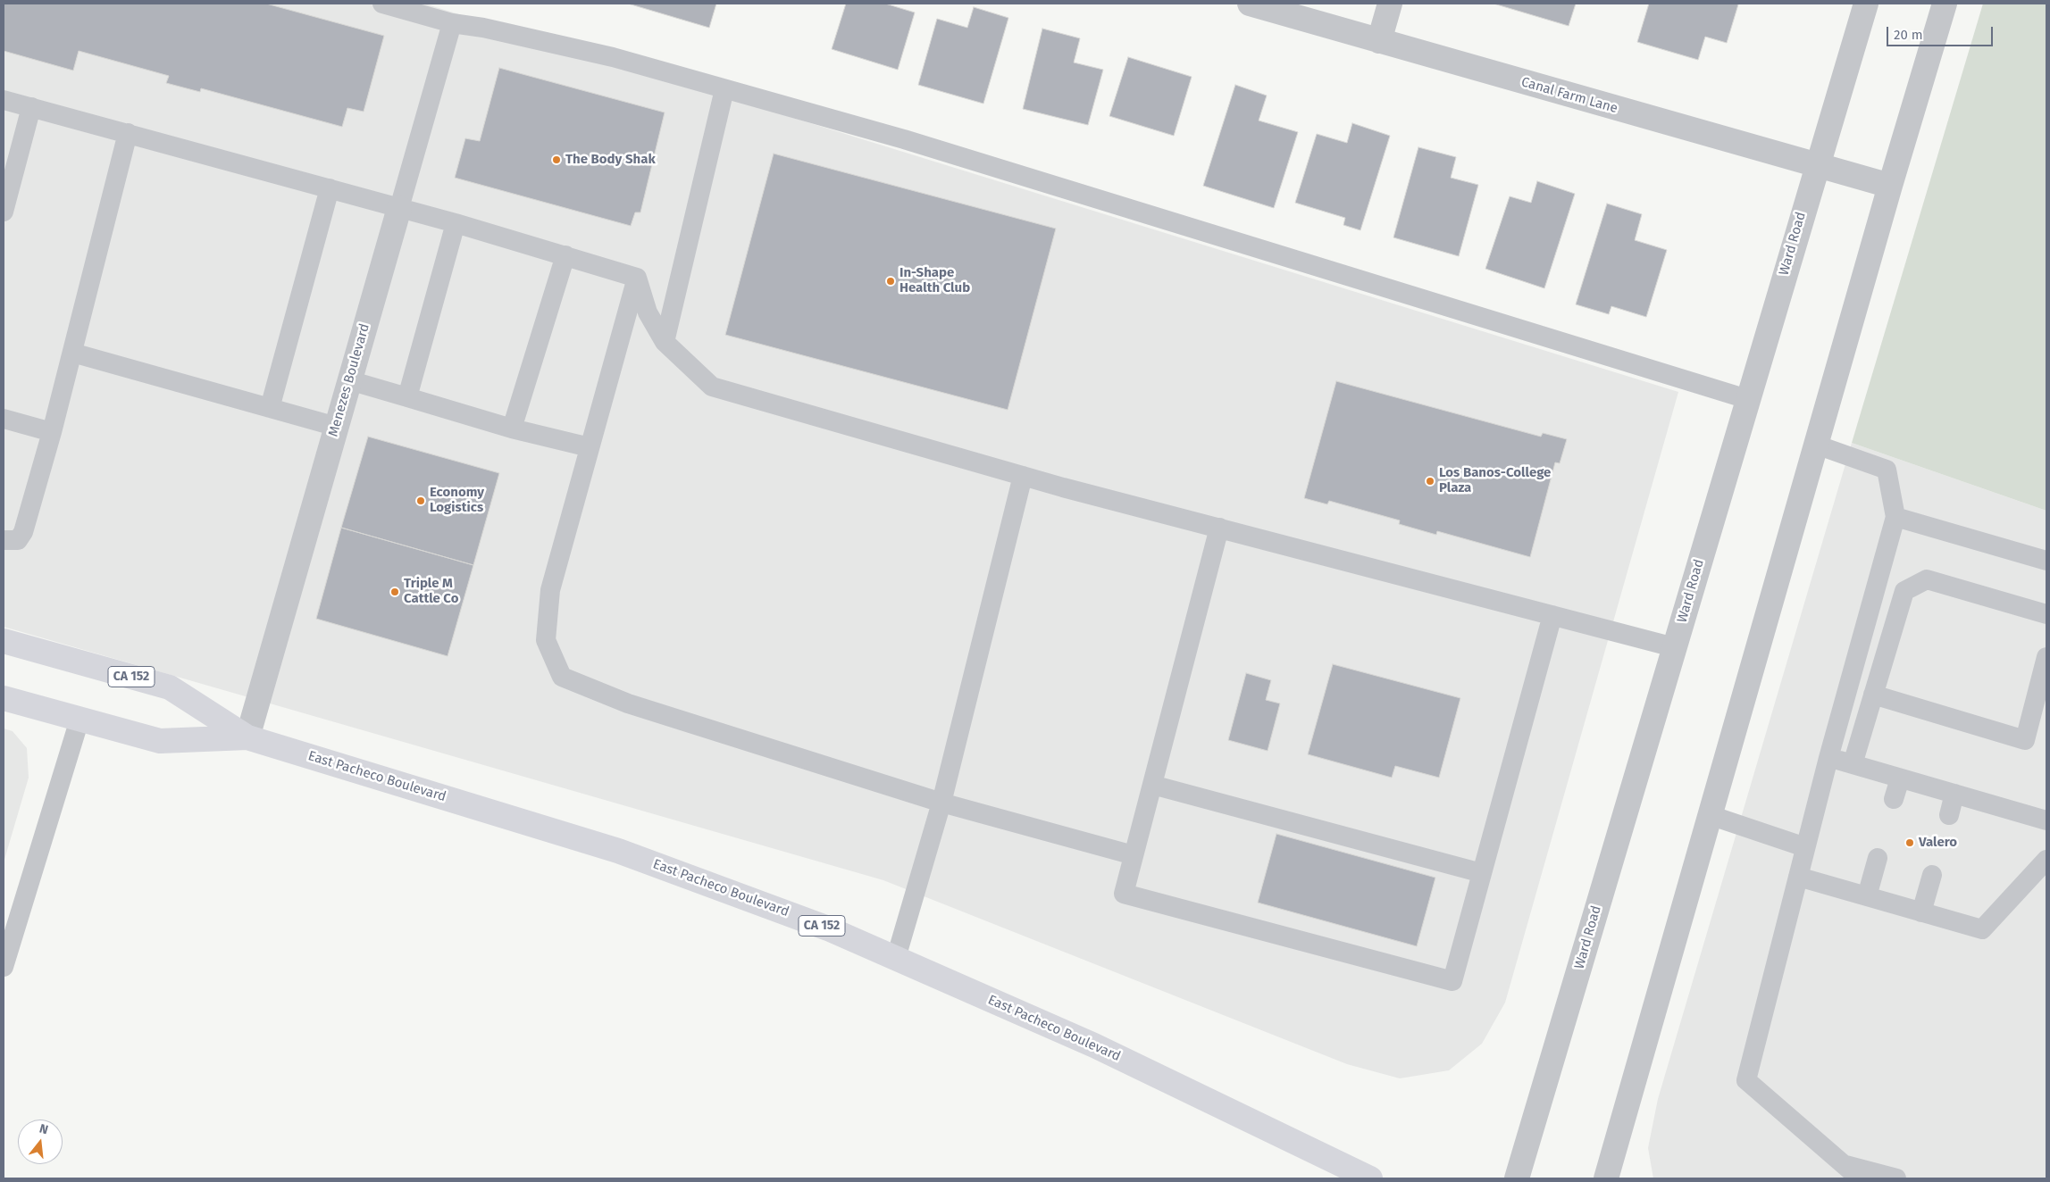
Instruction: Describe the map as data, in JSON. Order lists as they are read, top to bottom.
{
  "streets": {
    "highway": ["CA 152", "East Pacheco Boulevard"],
    "street": ["Canal Farm Lane", "Ward Road", "Menezes Boulevard"]
  },
  "crossings": [
    ["Canal Farm Lane", "Ward Road"],
    ["Menezes Boulevard", "East Pacheco Boulevard"]
  ],
  "places": [
    "The Body Shak",
    "In-Shape Health Club",
    "Los Banos-College Plaza",
    "Economy Logistics",
    "Triple M Cattle Co",
    "Valero"
  ],
  "scale_bar": "20 m",
  "north": "top"
}
